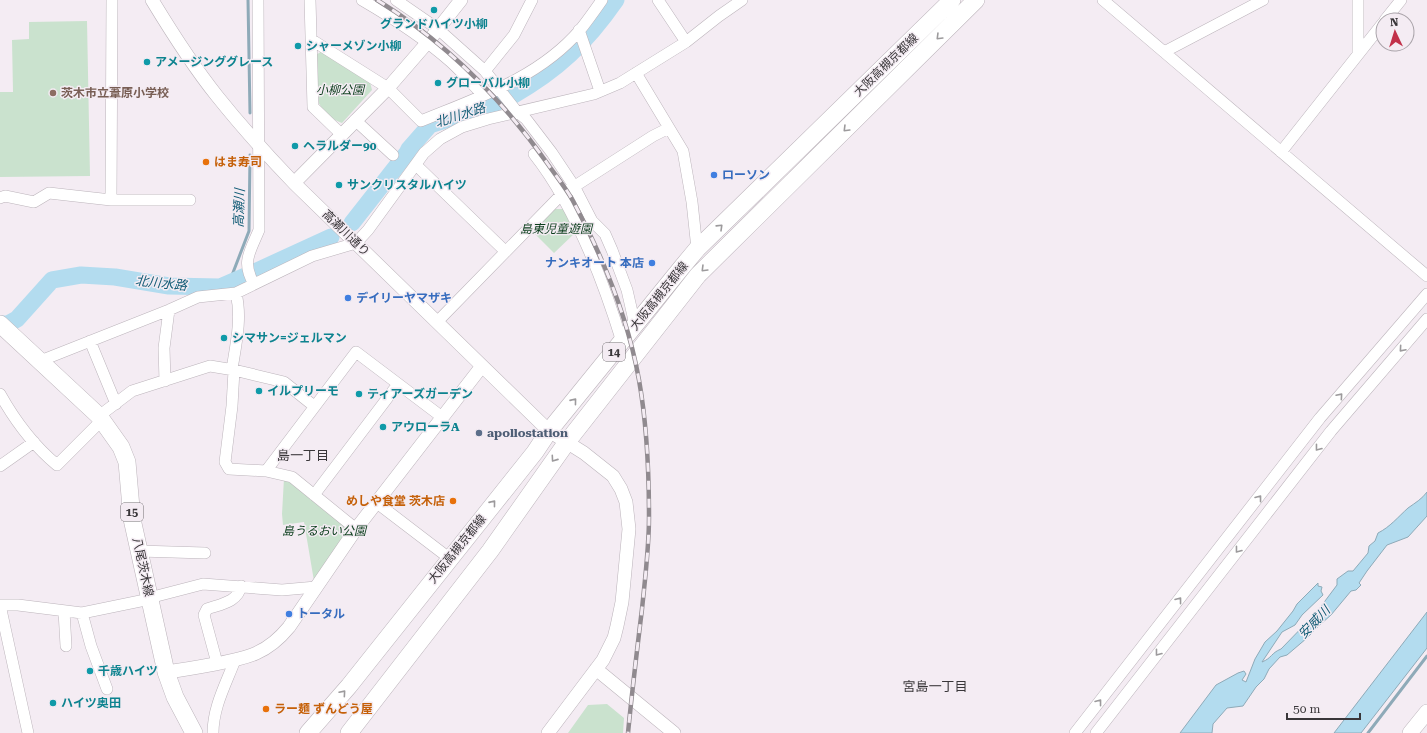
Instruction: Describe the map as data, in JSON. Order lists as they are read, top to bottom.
{
  "streets": {
    "main road": [
      "大阪高槻京都線",
      "14",
      "15",
      "八尾茨木線"
    ],
    "street": ["高瀬川通り"]
  },
  "crossings": [
    ["大阪高槻京都線", "高瀬川通り"]
  ],
  "districts": ["島一丁目", "宮島一丁目"],
  "water": ["北川水路", "高瀬川", "安威川"],
  "parks": ["小柳公園", "島東児童遊園", "島うるおい公園"],
  "places": [
    "グランドハイツ小柳",
    "シャーメゾン小柳",
    "アメージンググレース",
    "グローバル小柳",
    "茨木市立葦原小学校",
    "ヘラルダー90",
    "はま寿司",
    "ローソン",
    "サンクリスタルハイツ",
    "ナンキオート 本店",
    "デイリーヤマザキ",
    "シマサン=ジェルマン",
    "イルプリーモ",
    "ティアーズガーデン",
    "アウローラA",
    "apollostation",
    "めしや食堂 茨木店",
    "トータル",
    "千歳ハイツ",
    "ハイツ奥田",
    "ラー麺 ずんどう屋"
  ],
  "scale_bar": "50 m",
  "north": "top"
}
